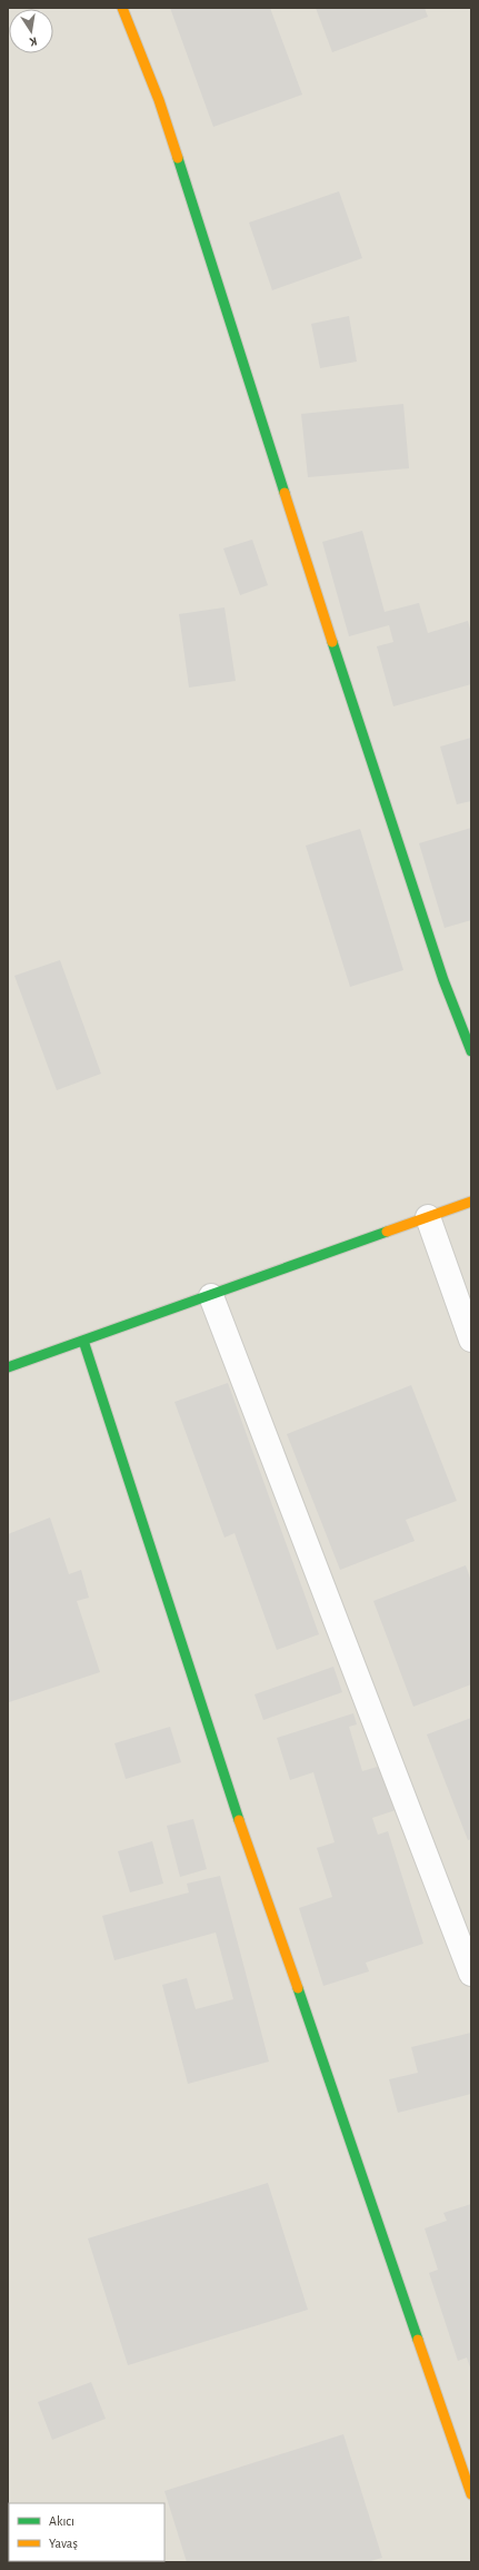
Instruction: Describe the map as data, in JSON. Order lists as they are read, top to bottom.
{
  "legend": ["Akıcı", "Yavaş"],
  "north": "bottom"
}
